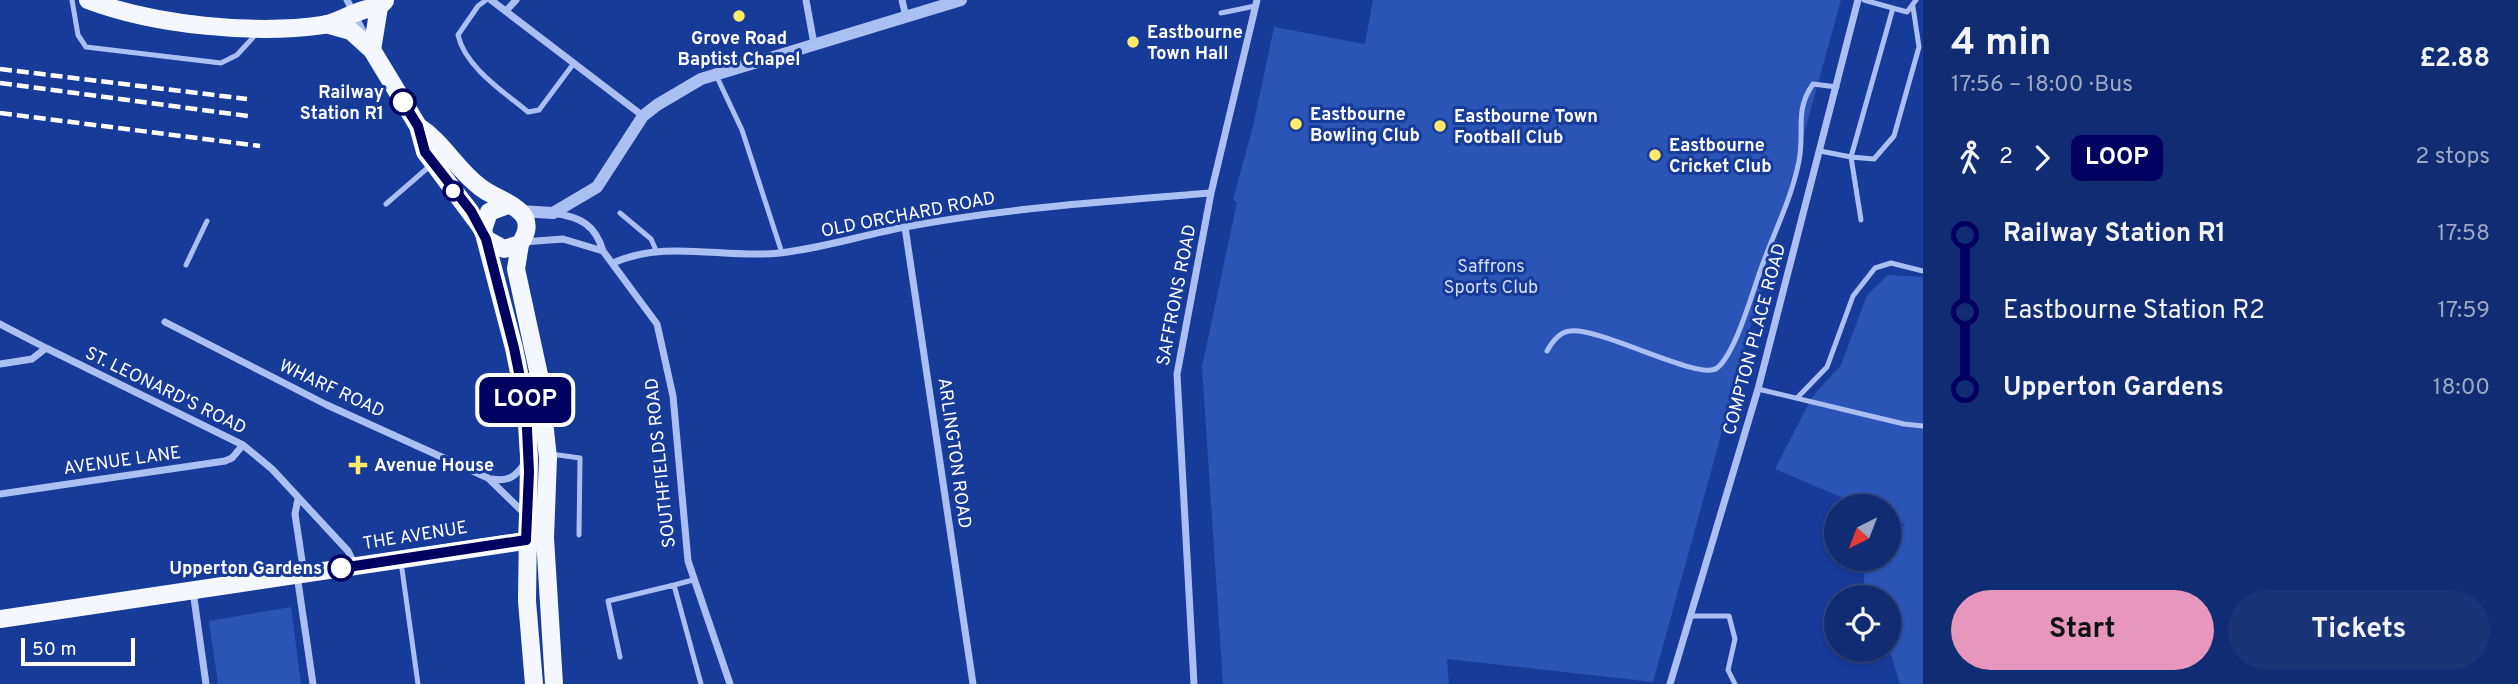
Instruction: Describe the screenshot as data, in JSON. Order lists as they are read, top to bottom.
{
  "streets": {
    "main road": ["THE AVENUE"],
    "street": [
      "OLD ORCHARD ROAD",
      "SAFFRONS ROAD",
      "COMPTON PLACE ROAD",
      "WHARF ROAD",
      "ST. LEONARD'S ROAD",
      "ARLINGTON ROAD",
      "AVENUE LANE",
      "SOUTHFIELDS ROAD"
    ]
  },
  "crossings": [
    ["OLD ORCHARD ROAD", "SAFFRONS ROAD"],
    ["OLD ORCHARD ROAD", "ARLINGTON ROAD"],
    ["OLD ORCHARD ROAD", "SOUTHFIELDS ROAD"],
    ["ST. LEONARD'S ROAD", "AVENUE LANE"],
    ["ST. LEONARD'S ROAD", "THE AVENUE"]
  ],
  "parks": ["Saffrons Sports Club"],
  "places": {
    "other": [
      "Grove Road Baptist Chapel",
      "Eastbourne Town Hall",
      "Railway Station R1",
      "Eastbourne Bowling Club",
      "Eastbourne Town Football Club",
      "Eastbourne Cricket Club",
      "Upperton Gardens"
    ],
    "health": ["Avenue House"]
  },
  "lines": ["bus line LOOP"],
  "scale_bar": "50 m",
  "north": "bottom left",
  "page": {
    "on_map": "LOOP",
    "heading": ["4 min", "17:56 – 18:00 · Bus", "£2.88"],
    "legs": ["2", "LOOP", "2 stops"],
    "list": [
      {
        "name": "Railway Station R1",
        "value": "17:58"
      },
      {
        "name": "Eastbourne Station R2",
        "value": "17:59"
      },
      {
        "name": "Upperton Gardens",
        "value": "18:00"
      }
    ],
    "buttons": ["Start", "Tickets"],
    "scale": "50 m"
  }
}
